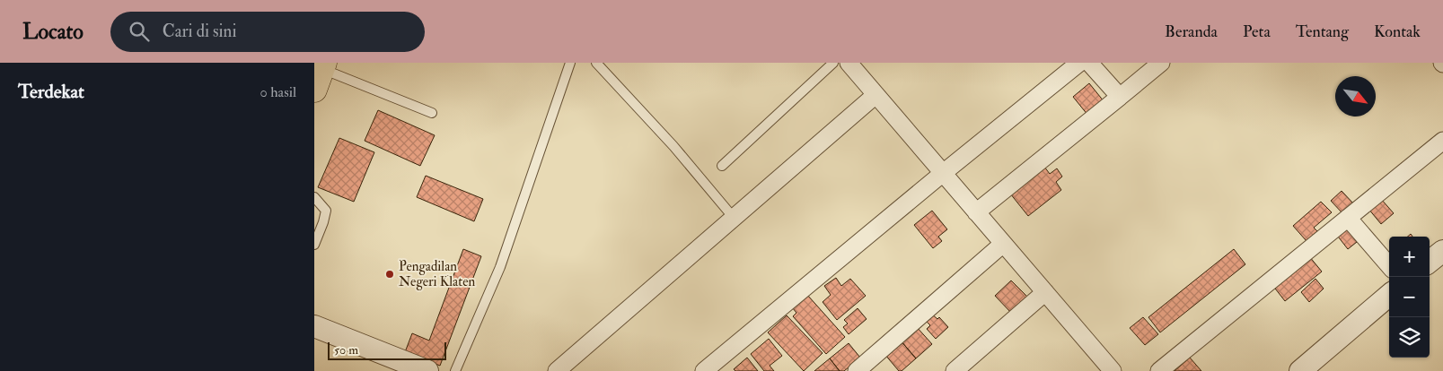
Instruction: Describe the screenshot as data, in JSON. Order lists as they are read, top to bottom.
{
  "places": ["Pengadilan Negeri Klaten"],
  "scale_bar": "50 m",
  "north": "bottom right",
  "page": {
    "header": "Locato",
    "search": "Cari di sini",
    "nav": [
      "Beranda",
      "Peta",
      "Tentang",
      "Kontak"
    ],
    "heading": ["Terdekat", "0 hasil"],
    "map_buttons": ["+", "−"],
    "scale": "50 m"
  }
}
